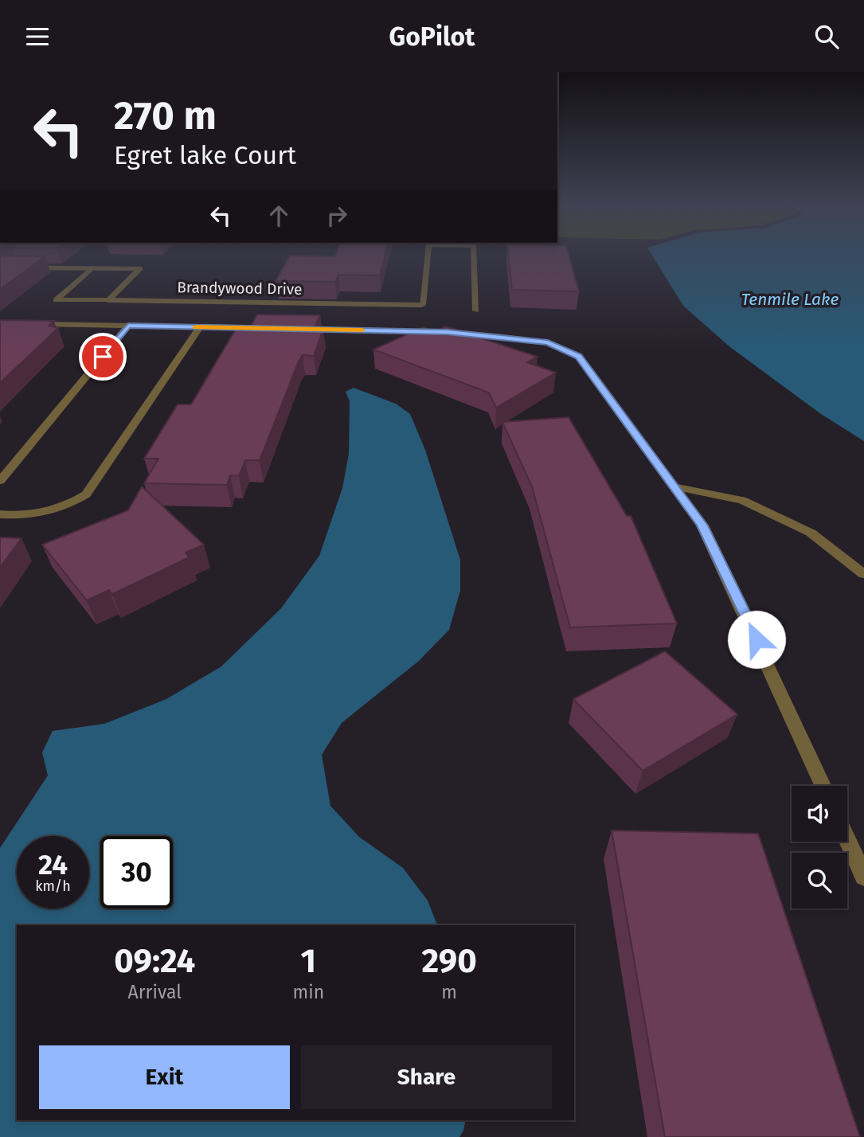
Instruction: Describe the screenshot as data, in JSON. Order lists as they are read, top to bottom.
{
  "streets": {
    "street": ["Brandywood Drive"]
  },
  "water": ["Tenmile Lake"],
  "page": {
    "header": "GoPilot",
    "turn": ["270 m", "Egret lake Court"],
    "speed": "24 km/h",
    "limit": "30",
    "eta": [
      "09:24",
      "Arrival",
      "1",
      "min",
      "290",
      "m"
    ],
    "buttons": ["Exit", "Share"]
  }
}
